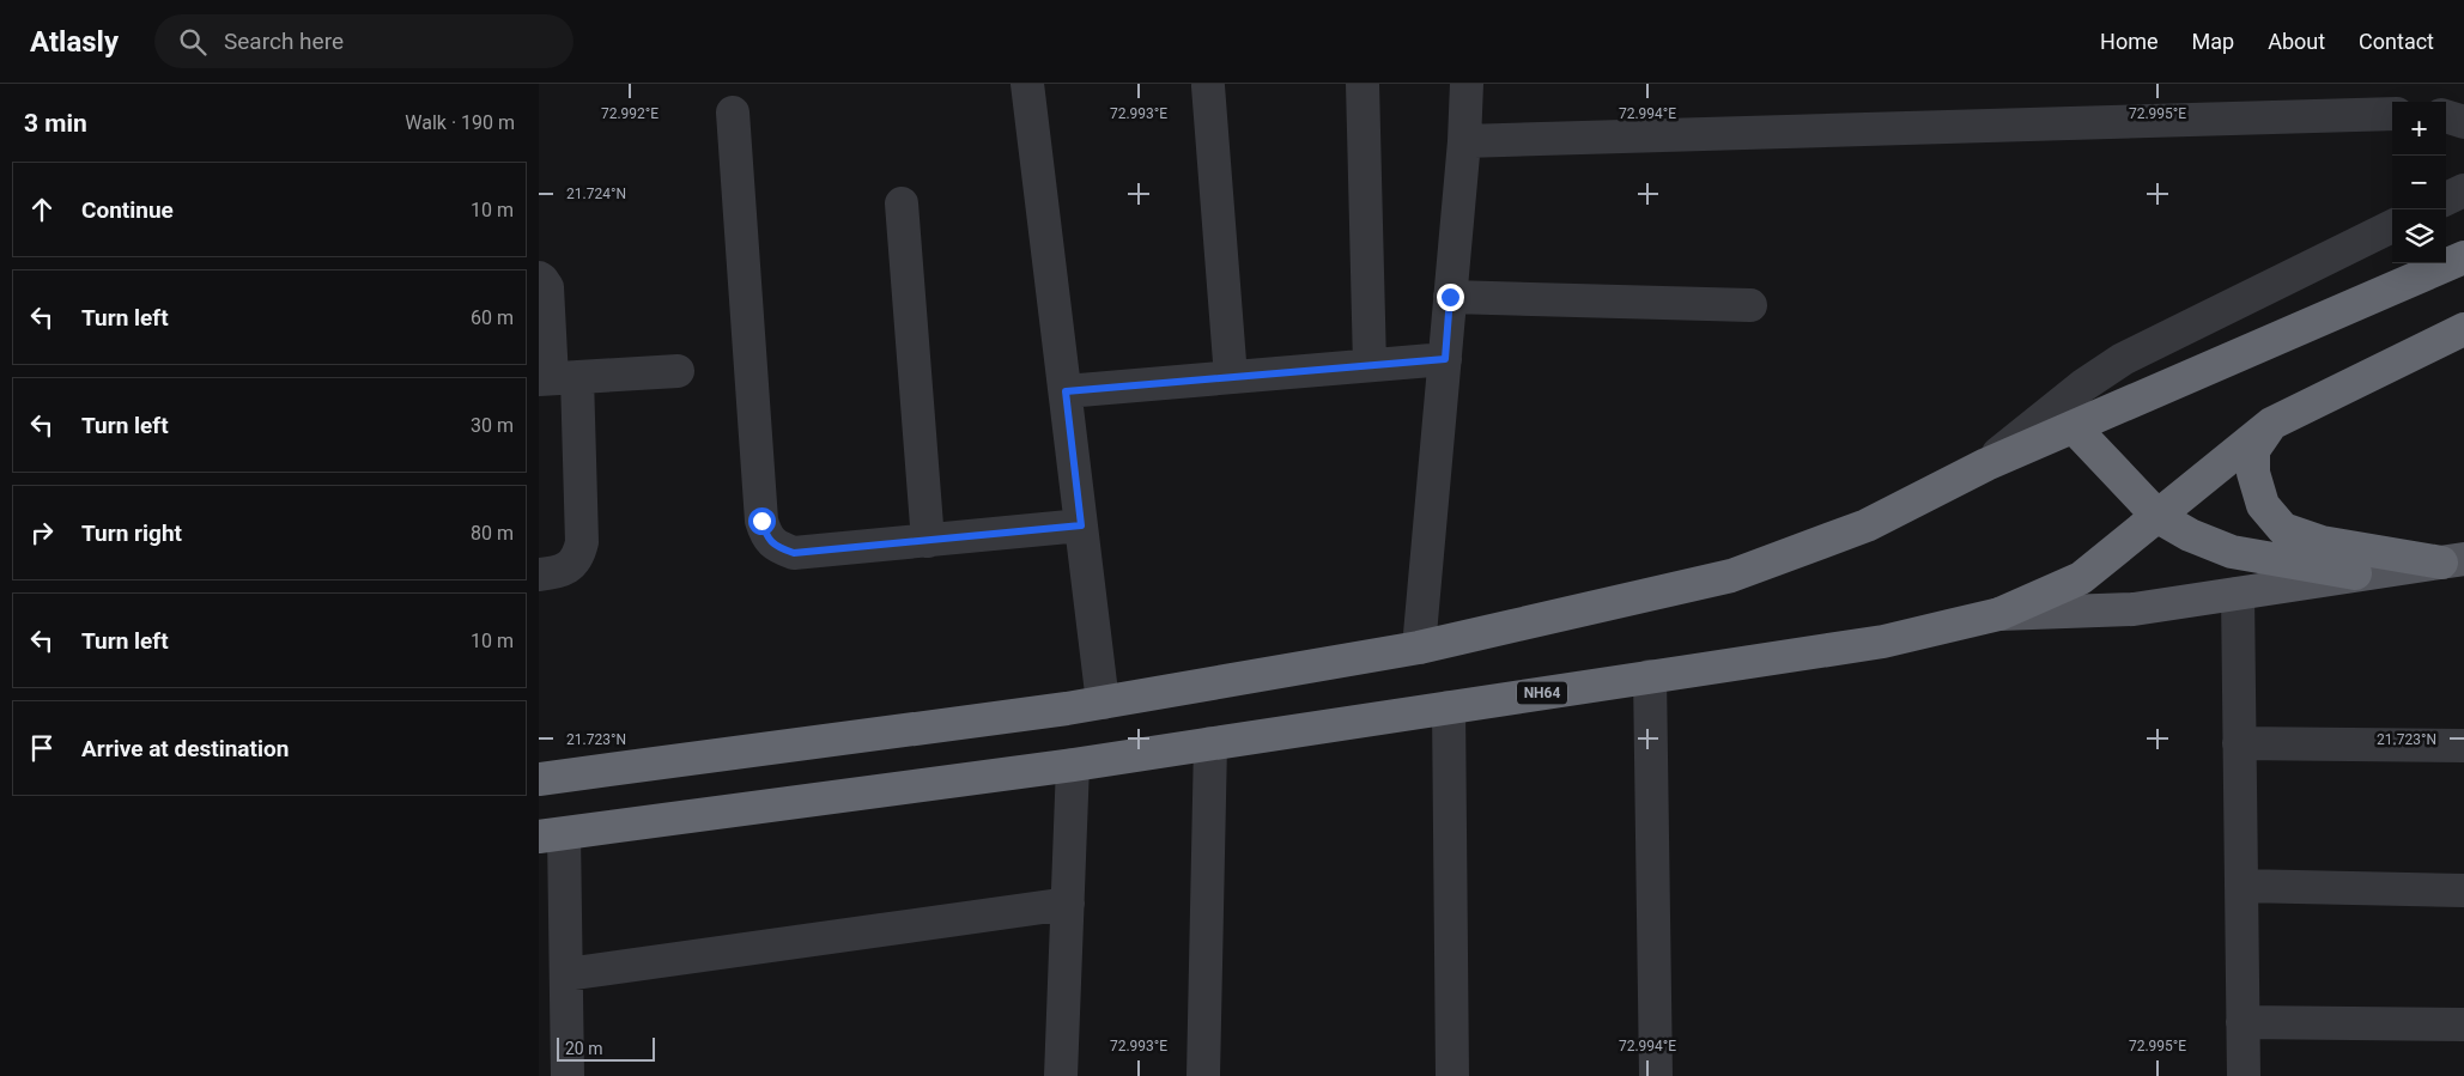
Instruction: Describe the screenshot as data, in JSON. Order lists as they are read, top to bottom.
{
  "streets": {
    "highway": ["NH64"]
  },
  "scale_bar": "20 m",
  "page": {
    "header": "Atlasly",
    "search": "Search here",
    "nav": [
      "Home",
      "Map",
      "About",
      "Contact"
    ],
    "heading": ["3 min", "Walk · 190 m"],
    "map_buttons": ["+", "−"],
    "list": [
      ["Continue", "10 m"],
      ["Turn left", "60 m"],
      ["Turn left", "30 m"],
      ["Turn right", "80 m"],
      ["Turn left", "10 m"],
      "Arrive at destination"
    ],
    "scale": "20 m"
  },
  "coordinates": [
    "72.992°E",
    "72.993°E",
    "72.994°E",
    "72.995°E",
    "21.724°N",
    "21.723°N"
  ]
}
